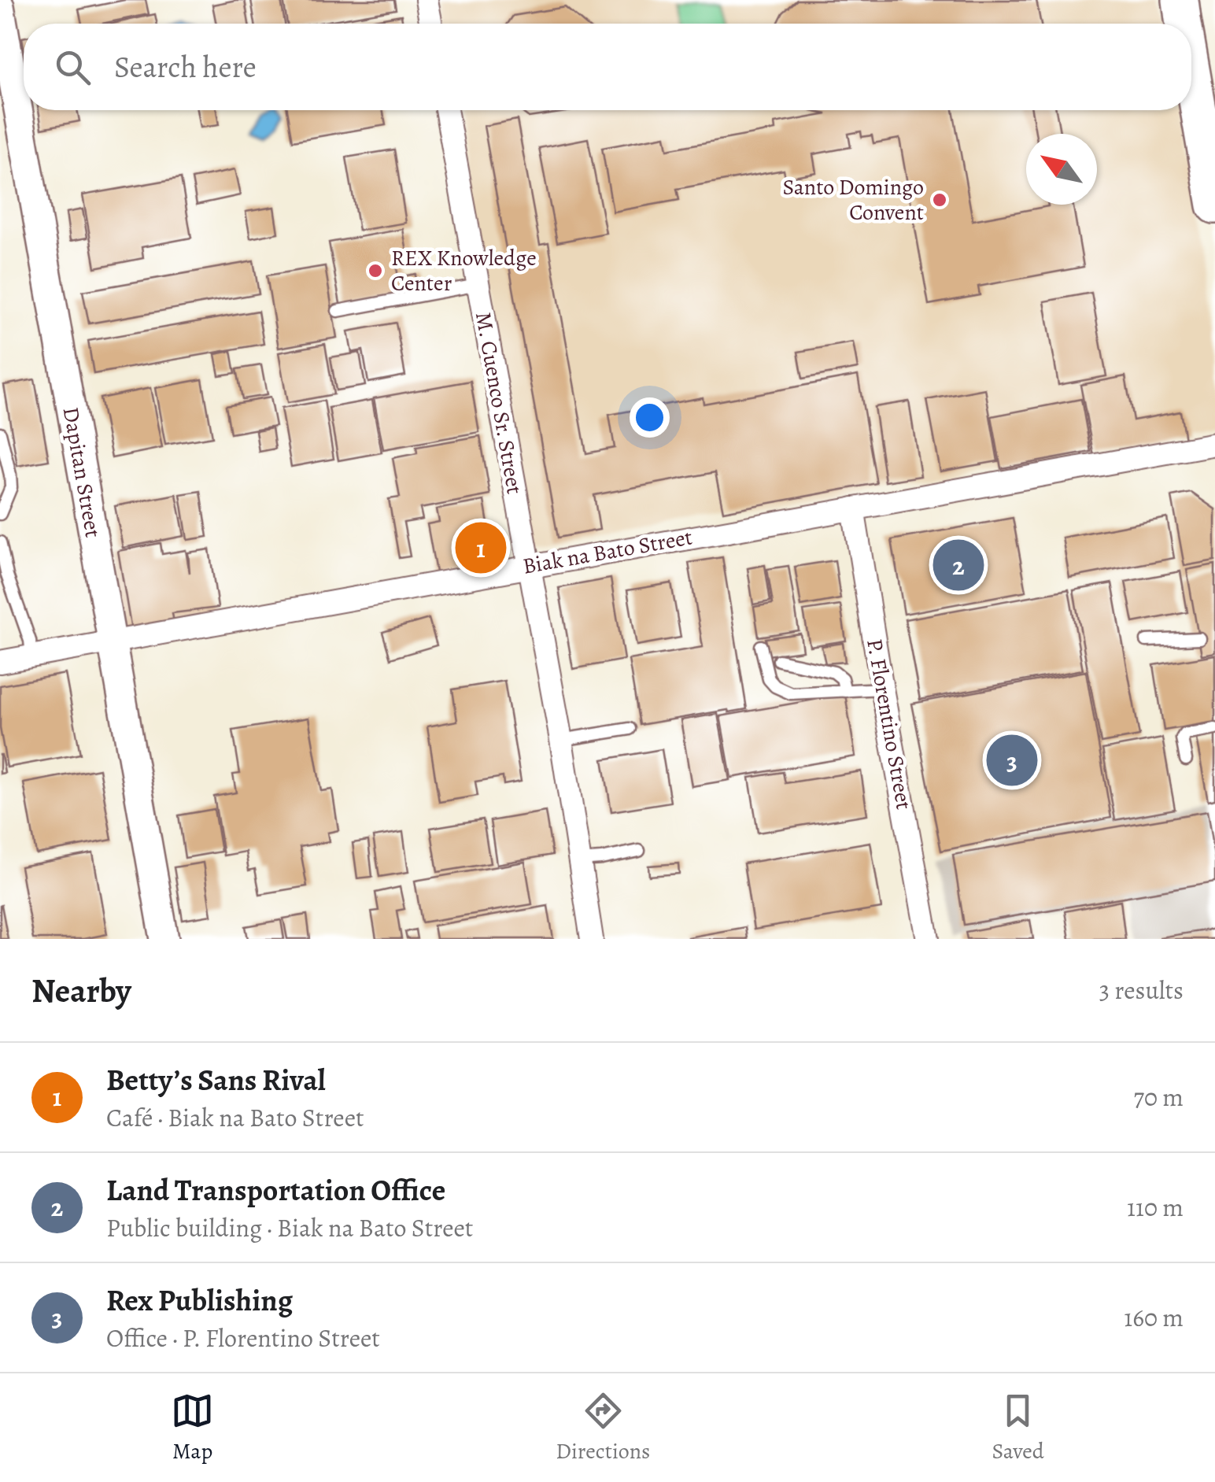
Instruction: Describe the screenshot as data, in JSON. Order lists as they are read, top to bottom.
{
  "streets": {
    "street": [
      "M. Cuenco Sr. Street",
      "Dapitan Street",
      "Biak na Bato Street",
      "P. Florentino Street"
    ]
  },
  "crossings": [
    ["M. Cuenco Sr. Street", "Biak na Bato Street"],
    ["Dapitan Street", "Biak na Bato Street"],
    ["Biak na Bato Street", "P. Florentino Street"]
  ],
  "places": ["Santo Domingo Convent", "REX Knowledge Center"],
  "north": "top left",
  "page": {
    "search": "Search here",
    "pins": ["1", "2", "3"],
    "heading": ["Nearby", "3 results"],
    "list": [
      {
        "mark": "1",
        "name": "Betty’s Sans Rival",
        "note": "Café · Biak na Bato Street",
        "value": "70 m"
      },
      {
        "mark": "2",
        "name": "Land Transportation Office",
        "note": "Public building · Biak na Bato Street",
        "value": "110 m"
      },
      {
        "mark": "3",
        "name": "Rex Publishing",
        "note": "Office · P. Florentino Street",
        "value": "160 m"
      }
    ],
    "nav": ["Map", "Directions", "Saved"]
  }
}
